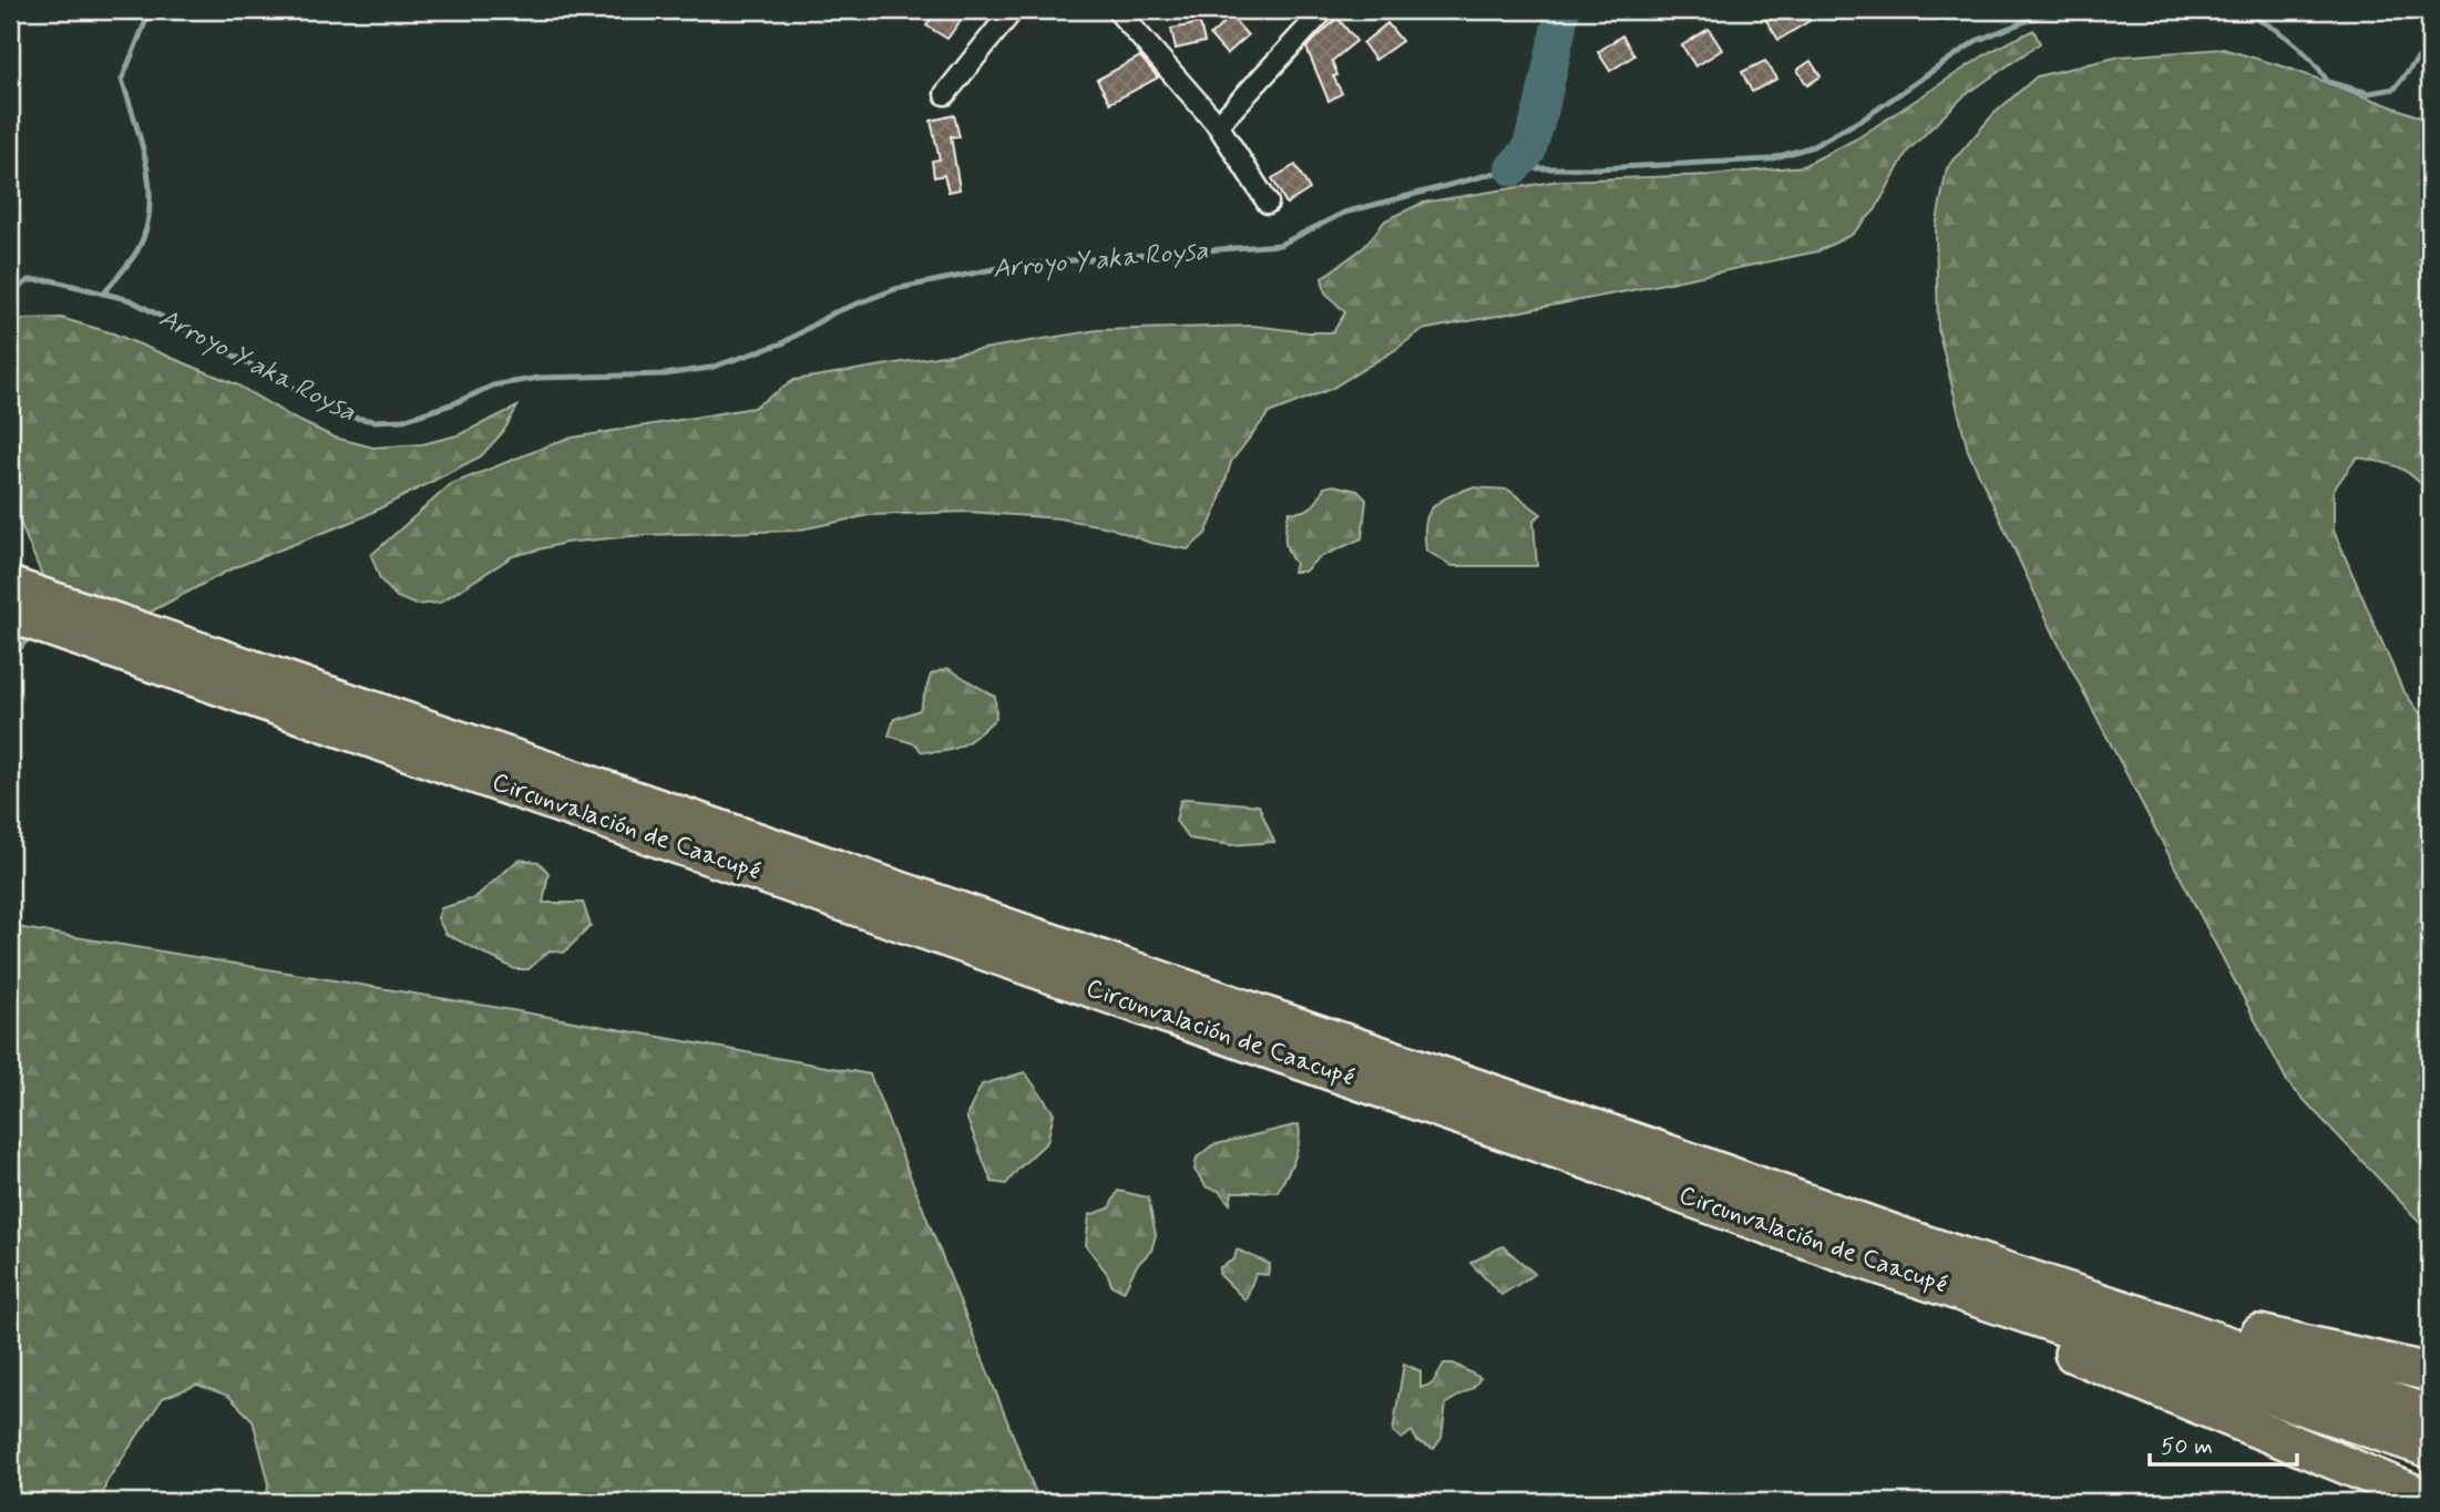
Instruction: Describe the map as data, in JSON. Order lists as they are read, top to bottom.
{
  "streets": {
    "highway": ["Circunvalación de Caacupé"]
  },
  "water": ["Arroyo Y aka Roysa"],
  "scale_bar": "50 m"
}
